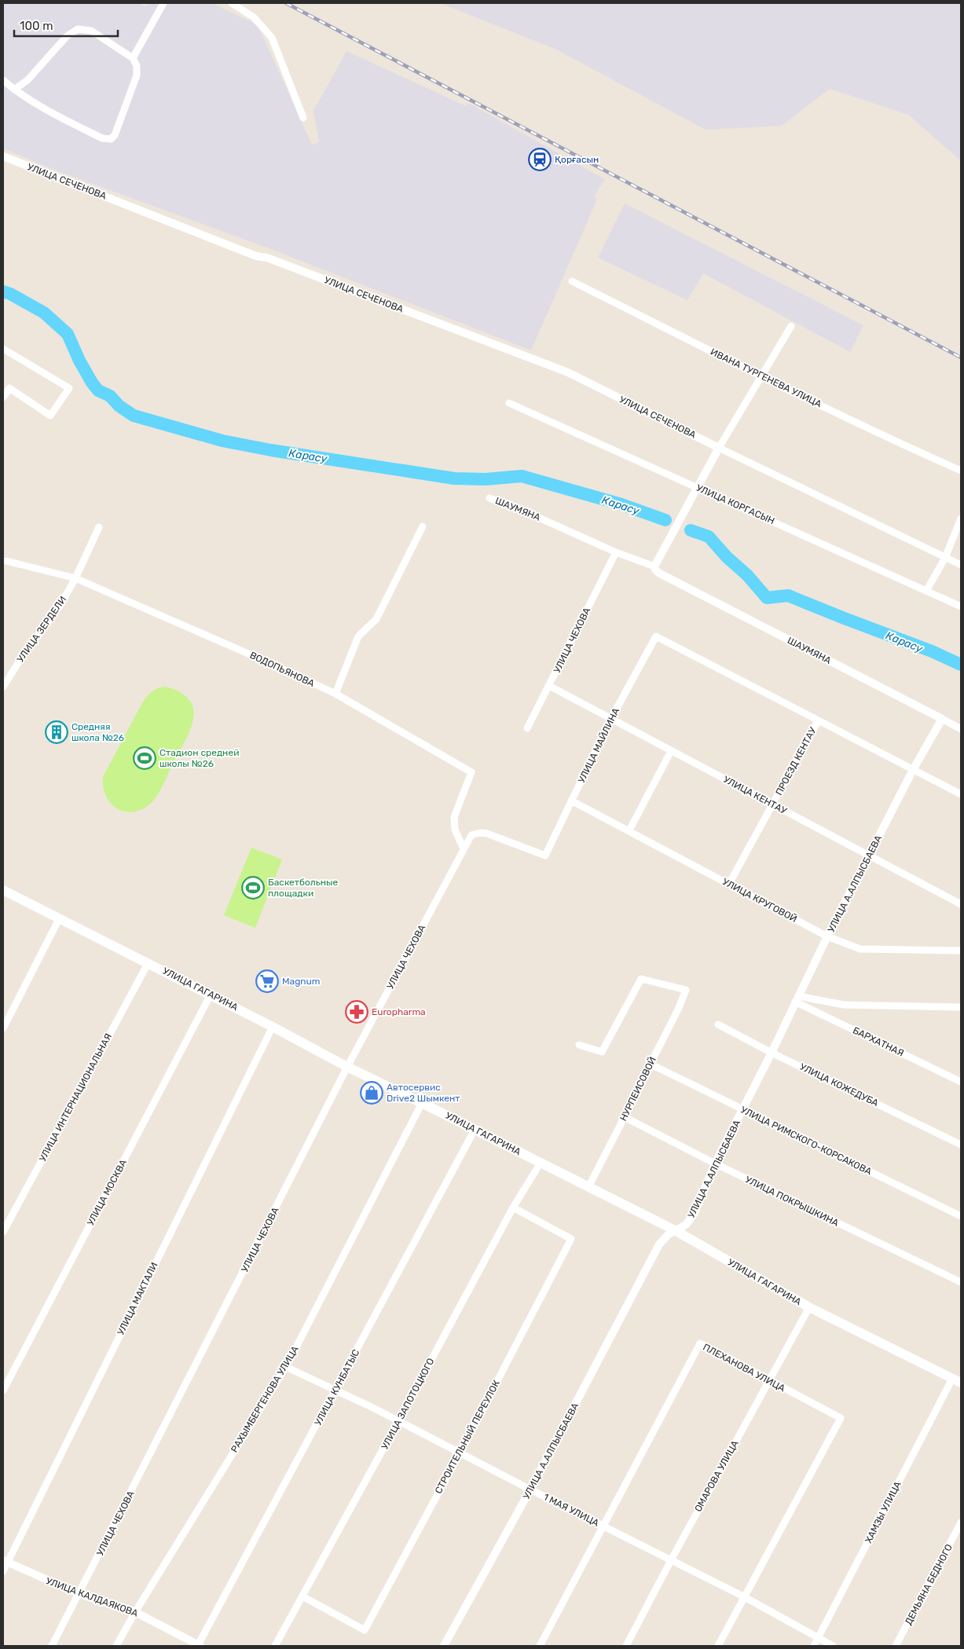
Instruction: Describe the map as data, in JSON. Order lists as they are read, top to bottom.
{
  "streets": {
    "main road": ["УЛИЦА ГАГАРИНА"],
    "street": [
      "УЛИЦА СЕЧЕНОВА",
      "ИВАНА ТУРГЕНЕВА УЛИЦА",
      "УЛИЦА КОРГАСЫН",
      "ШАУМЯНА",
      "УЛИЦА ЗЕРДЕЛИ",
      "УЛИЦА ЧЕХОВА",
      "ВОДОПЬЯНОВА",
      "УЛИЦА МАЙЛИНА",
      "ПРОЕЗД КЕНТАУ",
      "УЛИЦА КЕНТАУ",
      "УЛИЦА А.АЛПЫСБАЕВА",
      "УЛИЦА КРУГОВОЙ",
      "БАРХАТНАЯ",
      "УЛИЦА КОЖЕДУБА",
      "НУРПЕИСОВОЙ",
      "УЛИЦА ИНТЕРНАЦИОНАЛЬНАЯ",
      "УЛИЦА РИМСКОГО-КОРСАКОВА",
      "УЛИЦА МОСКВА",
      "УЛИЦА ПОКРЫШКИНА",
      "УЛИЦА МАКТАЛИ",
      "ПЛЕХАНОВА УЛИЦА",
      "УЛИЦА КУНБАТЫС",
      "РАХЫМБЕРГЕНОВА УЛИЦА",
      "УЛИЦА ЗАПОТОЦКОГО",
      "СТРОИТЕЛЬНЫЙ ПЕРЕУЛОК",
      "ОМАРОВА УЛИЦА",
      "1 МАЯ УЛИЦА",
      "ХАМЗЫ УЛИЦА",
      "ДЕМЬЯНА БЕДНОГО",
      "УЛИЦА КАЛДАЯКОВА"
    ]
  },
  "crossings": [
    ["ШАУМЯНА", "УЛИЦА ЧЕХОВА"],
    ["ШАУМЯНА", "УЛИЦА А.АЛПЫСБАЕВА"],
    ["УЛИЦА ЗЕРДЕЛИ", "ВОДОПЬЯНОВА"],
    ["УЛИЦА ЧЕХОВА", "ВОДОПЬЯНОВА"],
    ["УЛИЦА ЧЕХОВА", "УЛИЦА МАЙЛИНА"],
    ["УЛИЦА ЧЕХОВА", "УЛИЦА КЕНТАУ"],
    ["УЛИЦА ЧЕХОВА", "УЛИЦА ГАГАРИНА"],
    ["УЛИЦА ЧЕХОВА", "УЛИЦА КАЛДАЯКОВА"],
    ["УЛИЦА МАЙЛИНА", "ПРОЕЗД КЕНТАУ"],
    ["УЛИЦА МАЙЛИНА", "УЛИЦА КЕНТАУ"],
    ["УЛИЦА МАЙЛИНА", "УЛИЦА КРУГОВОЙ"],
    ["ПРОЕЗД КЕНТАУ", "УЛИЦА КЕНТАУ"],
    ["ПРОЕЗД КЕНТАУ", "УЛИЦА КРУГОВОЙ"],
    ["УЛИЦА КЕНТАУ", "УЛИЦА А.АЛПЫСБАЕВА"],
    ["УЛИЦА А.АЛПЫСБАЕВА", "УЛИЦА КРУГОВОЙ"],
    ["УЛИЦА А.АЛПЫСБАЕВА", "УЛИЦА ГАГАРИНА"],
    ["УЛИЦА А.АЛПЫСБАЕВА", "БАРХАТНАЯ"],
    ["УЛИЦА А.АЛПЫСБАЕВА", "УЛИЦА КОЖЕДУБА"],
    ["УЛИЦА А.АЛПЫСБАЕВА", "УЛИЦА РИМСКОГО-КОРСАКОВА"],
    ["УЛИЦА А.АЛПЫСБАЕВА", "УЛИЦА ПОКРЫШКИНА"],
    ["УЛИЦА А.АЛПЫСБАЕВА", "1 МАЯ УЛИЦА"],
    ["УЛИЦА ГАГАРИНА", "НУРПЕИСОВОЙ"],
    ["УЛИЦА ГАГАРИНА", "УЛИЦА ИНТЕРНАЦИОНАЛЬНАЯ"],
    ["УЛИЦА ГАГАРИНА", "УЛИЦА МОСКВА"],
    ["УЛИЦА ГАГАРИНА", "УЛИЦА МАКТАЛИ"],
    ["УЛИЦА ГАГАРИНА", "УЛИЦА КУНБАТЫС"],
    ["УЛИЦА ГАГАРИНА", "РАХЫМБЕРГЕНОВА УЛИЦА"],
    ["УЛИЦА ГАГАРИНА", "УЛИЦА ЗАПОТОЦКОГО"],
    ["УЛИЦА ГАГАРИНА", "ОМАРОВА УЛИЦА"],
    ["УЛИЦА ГАГАРИНА", "ХАМЗЫ УЛИЦА"],
    ["НУРПЕИСОВОЙ", "УЛИЦА РИМСКОГО-КОРСАКОВА"],
    ["НУРПЕИСОВОЙ", "УЛИЦА ПОКРЫШКИНА"],
    ["УЛИЦА МАКТАЛИ", "УЛИЦА КАЛДАЯКОВА"],
    ["ПЛЕХАНОВА УЛИЦА", "ОМАРОВА УЛИЦА"],
    ["ПЛЕХАНОВА УЛИЦА", "1 МАЯ УЛИЦА"],
    ["УЛИЦА КУНБАТЫС", "1 МАЯ УЛИЦА"],
    ["УЛИЦА КУНБАТЫС", "УЛИЦА КАЛДАЯКОВА"],
    ["РАХЫМБЕРГЕНОВА УЛИЦА", "1 МАЯ УЛИЦА"],
    ["РАХЫМБЕРГЕНОВА УЛИЦА", "УЛИЦА КАЛДАЯКОВА"],
    ["УЛИЦА ЗАПОТОЦКОГО", "СТРОИТЕЛЬНЫЙ ПЕРЕУЛОК"],
    ["УЛИЦА ЗАПОТОЦКОГО", "1 МАЯ УЛИЦА"],
    ["СТРОИТЕЛЬНЫЙ ПЕРЕУЛОК", "1 МАЯ УЛИЦА"],
    ["ОМАРОВА УЛИЦА", "1 МАЯ УЛИЦА"],
    ["1 МАЯ УЛИЦА", "ХАМЗЫ УЛИЦА"]
  ],
  "water": ["Карасу"],
  "places": {
    "station": ["Қорғасын"],
    "building": ["Средняя школа №26"],
    "sports": ["Стадион средней школы №26", "Баскетбольные площадки"],
    "supermarket": ["Magnum"],
    "pharmacy": ["Europharma"],
    "shop": ["Автосервис Drive2 Шымкент"]
  },
  "scale_bar": "100 m"
}
